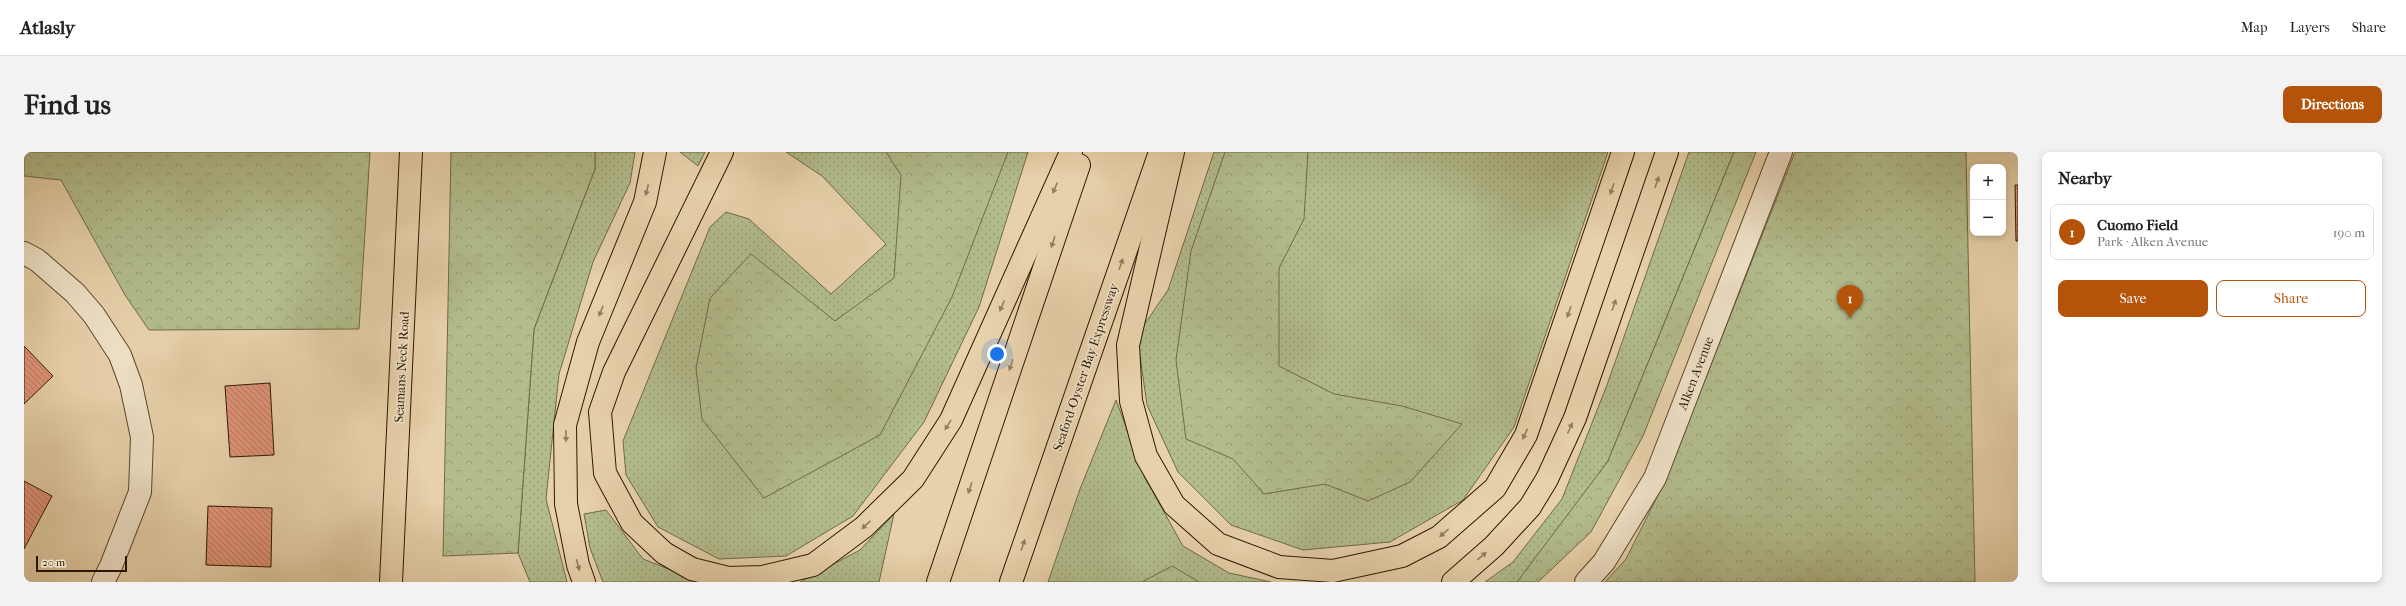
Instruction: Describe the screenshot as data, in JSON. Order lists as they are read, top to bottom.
{
  "streets": {
    "main road": ["Seamans Neck Road", "Seaford-Oyster Bay Expressway"],
    "street": ["Alken Avenue"]
  },
  "scale_bar": "20 m",
  "page": {
    "header": "Atlasly",
    "nav": ["Map", "Layers", "Share"],
    "buttons": [
      "Directions",
      ["Save", "Share"]
    ],
    "title": "Find us",
    "heading": "Nearby",
    "map_buttons": ["+", "−"],
    "list": [
      {
        "mark": "1",
        "name": "Cuomo Field",
        "note": "Park · Alken Avenue",
        "value": "190 m"
      }
    ],
    "pins": "1",
    "scale": "20 m"
  }
}
